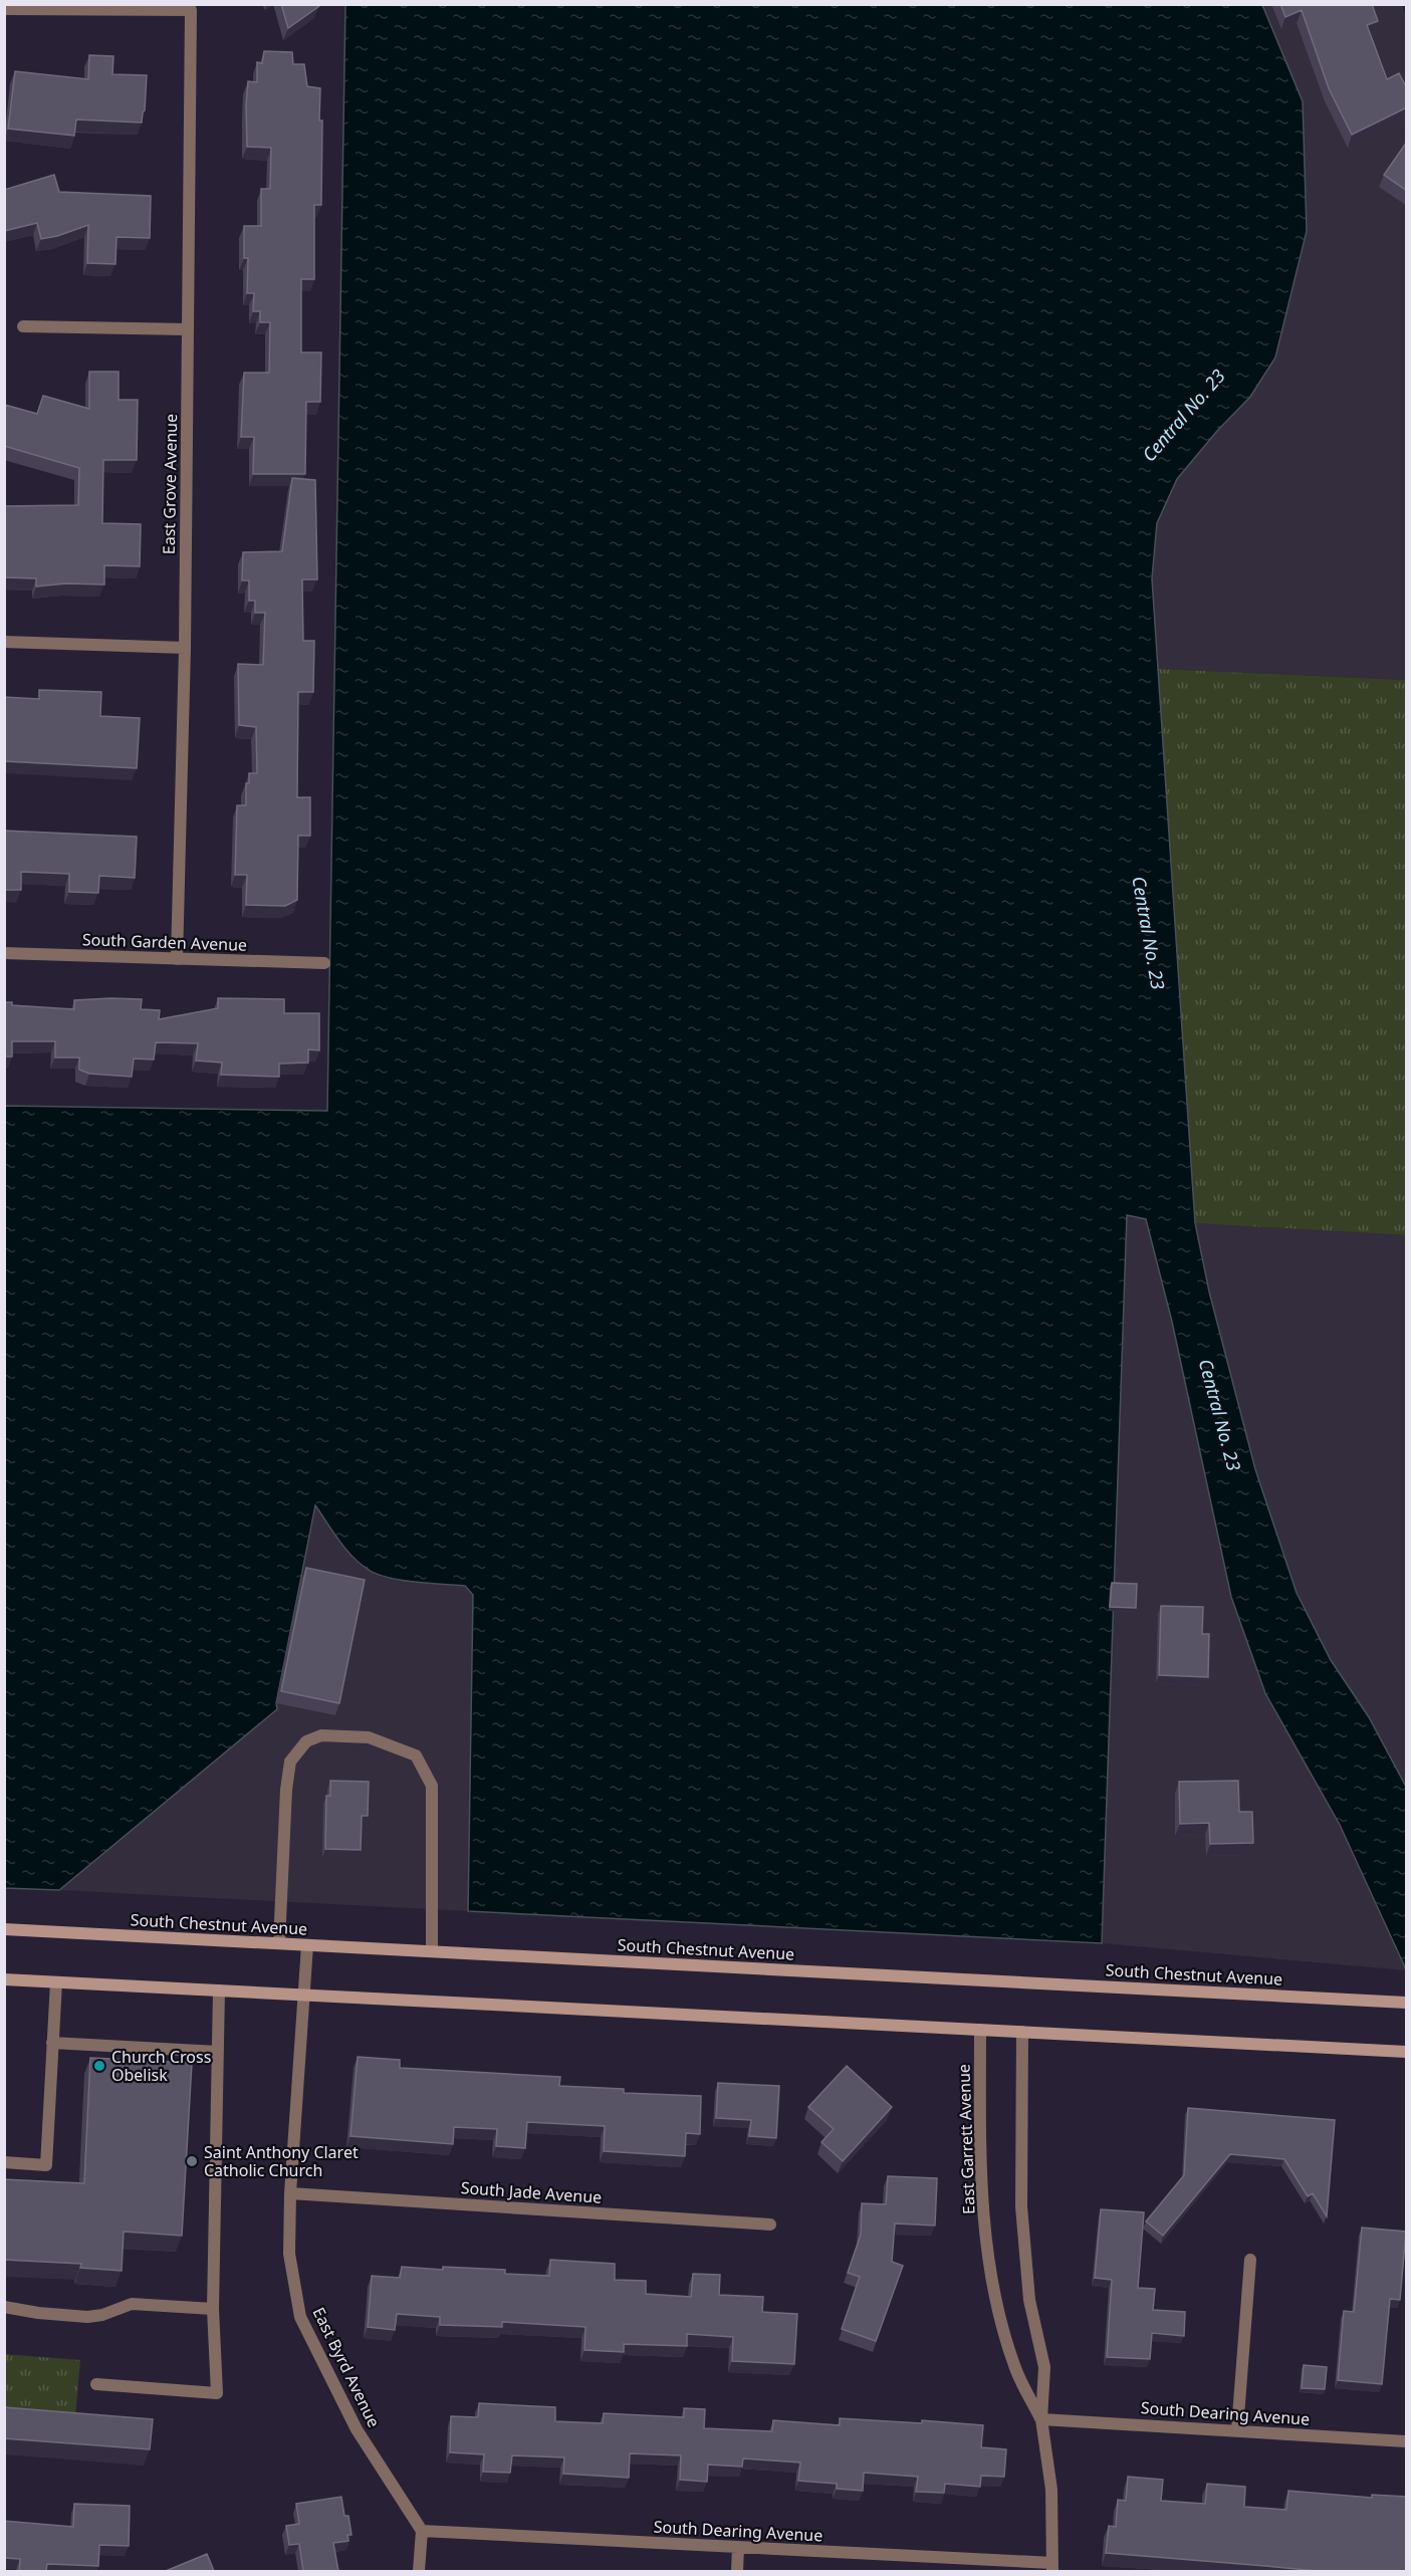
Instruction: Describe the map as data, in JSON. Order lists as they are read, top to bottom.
{
  "streets": {
    "main road": ["South Chestnut Avenue"],
    "street": [
      "East Grove Avenue",
      "South Garden Avenue",
      "East Garrett Avenue",
      "South Jade Avenue",
      "East Byrd Avenue",
      "South Dearing Avenue"
    ]
  },
  "crossings": [
    ["East Grove Avenue", "South Garden Avenue"],
    ["South Chestnut Avenue", "East Byrd Avenue"],
    ["East Garrett Avenue", "South Dearing Avenue"],
    ["South Jade Avenue", "East Byrd Avenue"],
    ["East Byrd Avenue", "South Dearing Avenue"]
  ],
  "water": ["Central No. 23"],
  "places": ["Church Cross Obelisk", "Saint Anthony Claret Catholic Church"]
}
